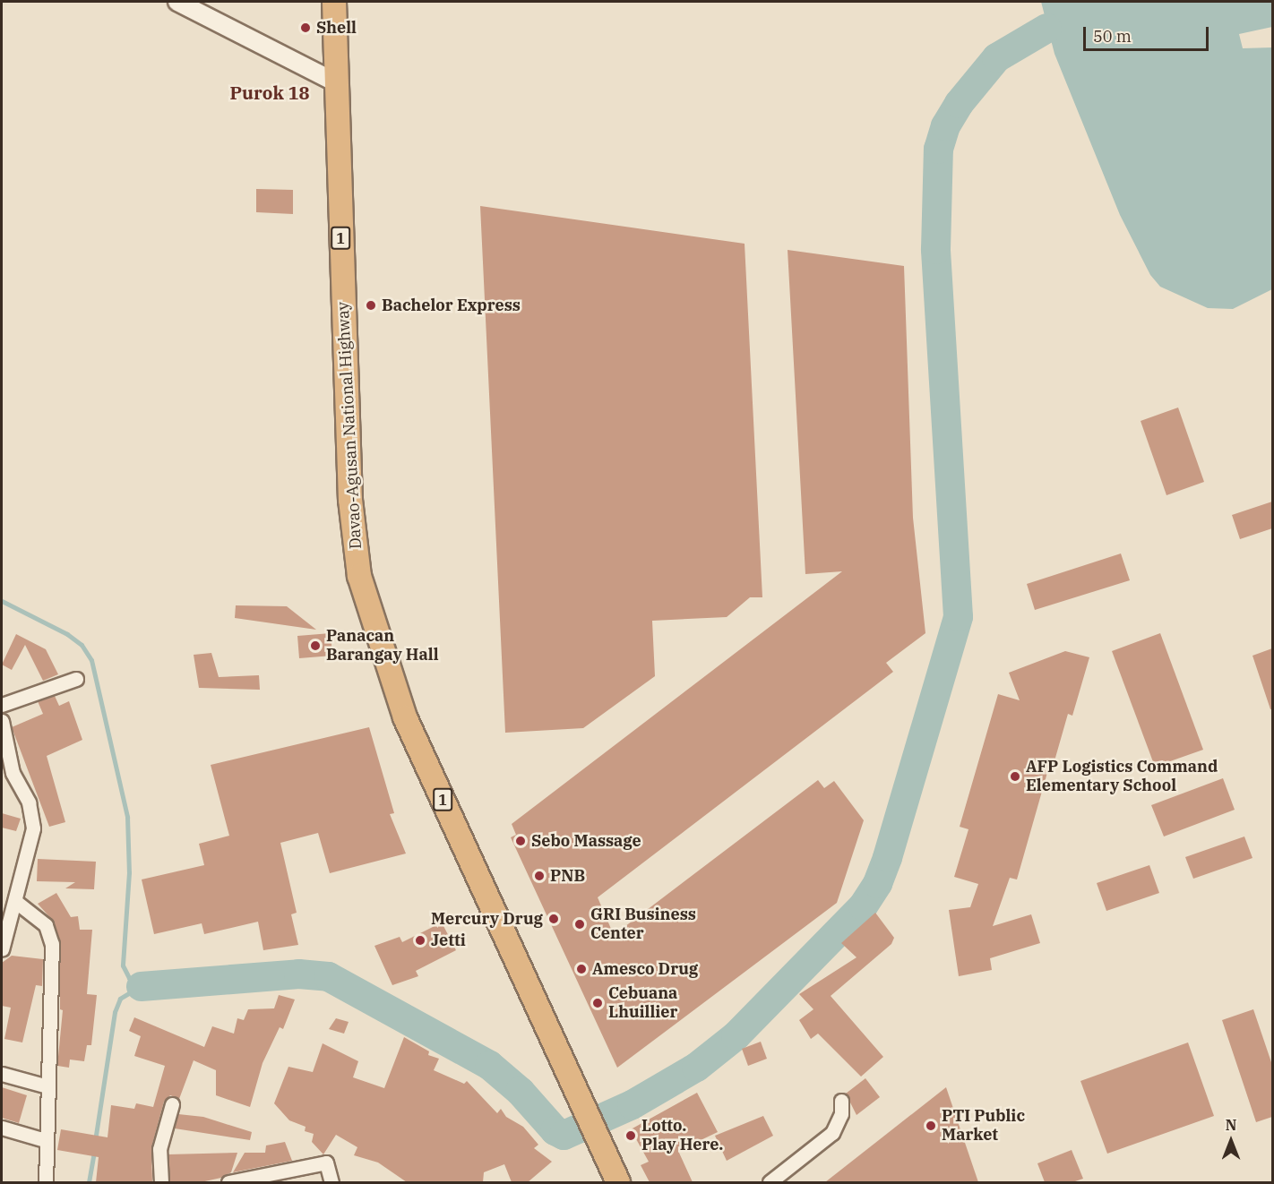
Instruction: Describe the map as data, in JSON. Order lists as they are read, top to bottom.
{
  "streets": {
    "highway": ["1", "Davao-Agusan National Highway"]
  },
  "districts": ["Purok 18"],
  "places": [
    "Shell",
    "Bachelor Express",
    "Panacan Barangay Hall",
    "AFP Logistics Command Elementary School",
    "Sebo Massage",
    "PNB",
    "Mercury Drug",
    "GRI Business Center",
    "Jetti",
    "Amesco Drug",
    "Cebuana Lhuillier",
    "PTI Public Market",
    "Lotto. Play Here."
  ],
  "scale_bar": "50 m",
  "north": "top"
}
